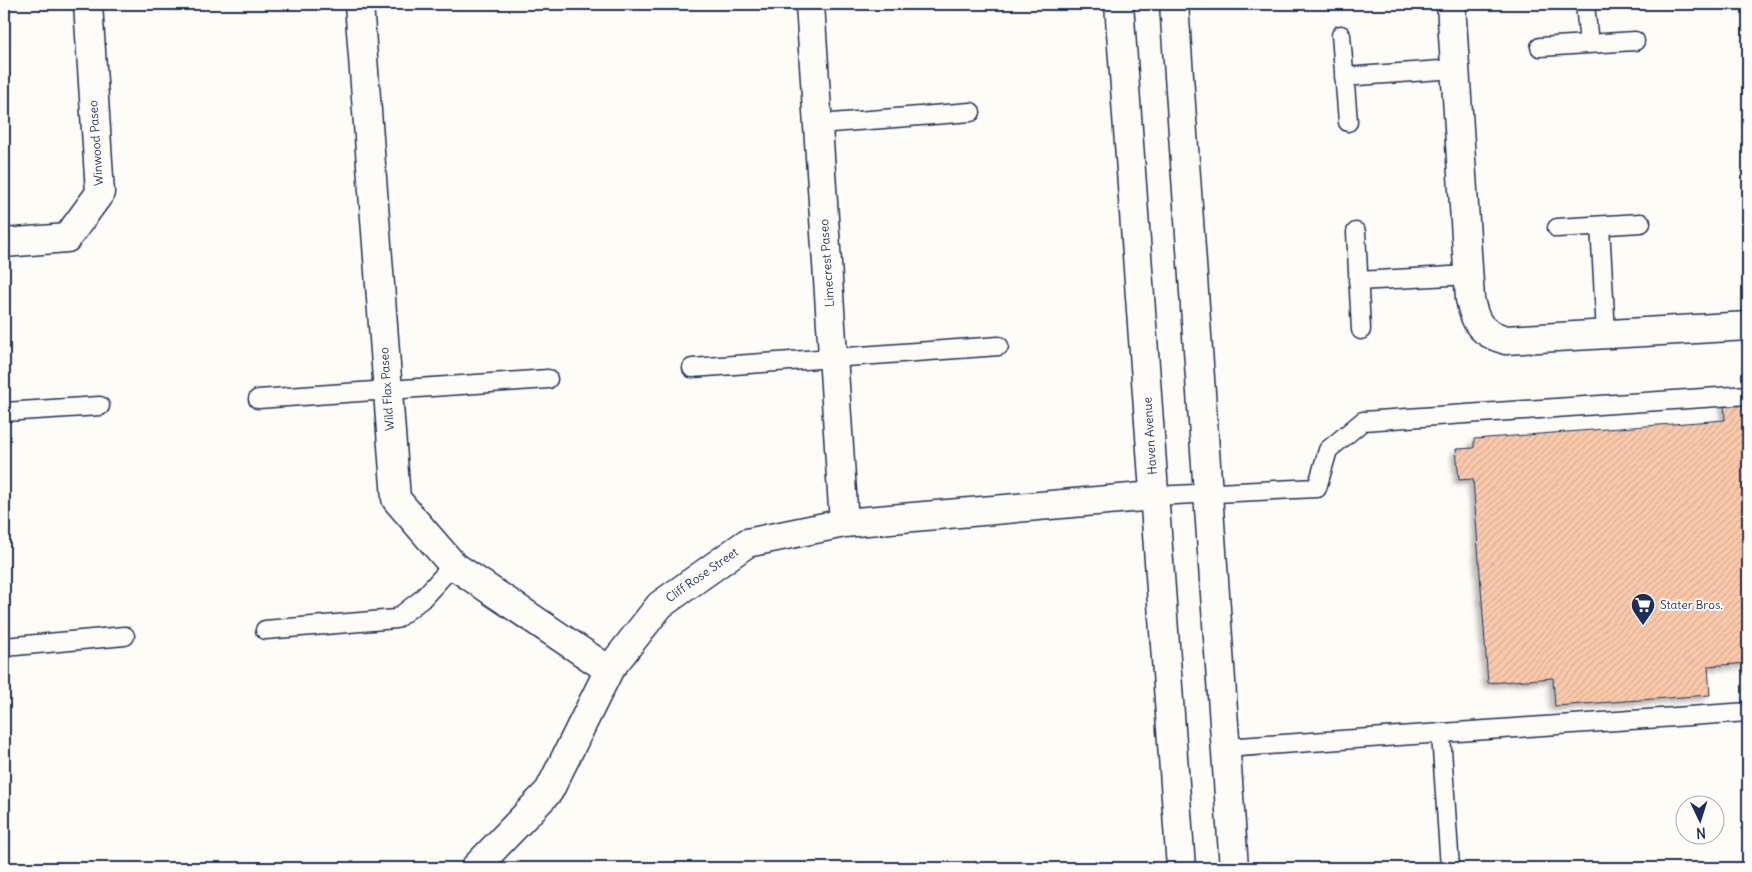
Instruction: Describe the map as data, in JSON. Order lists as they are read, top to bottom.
{
  "streets": {
    "street": [
      "Winwood Paseo",
      "Limecrest Paseo",
      "Wild Flax Paseo",
      "Haven Avenue",
      "Cliff Rose Street"
    ]
  },
  "crossings": [
    ["Limecrest Paseo", "Cliff Rose Street"],
    ["Wild Flax Paseo", "Cliff Rose Street"],
    ["Haven Avenue", "Cliff Rose Street"]
  ],
  "places": {
    "supermarket": ["Stater Bros."]
  },
  "north": "bottom"
}
